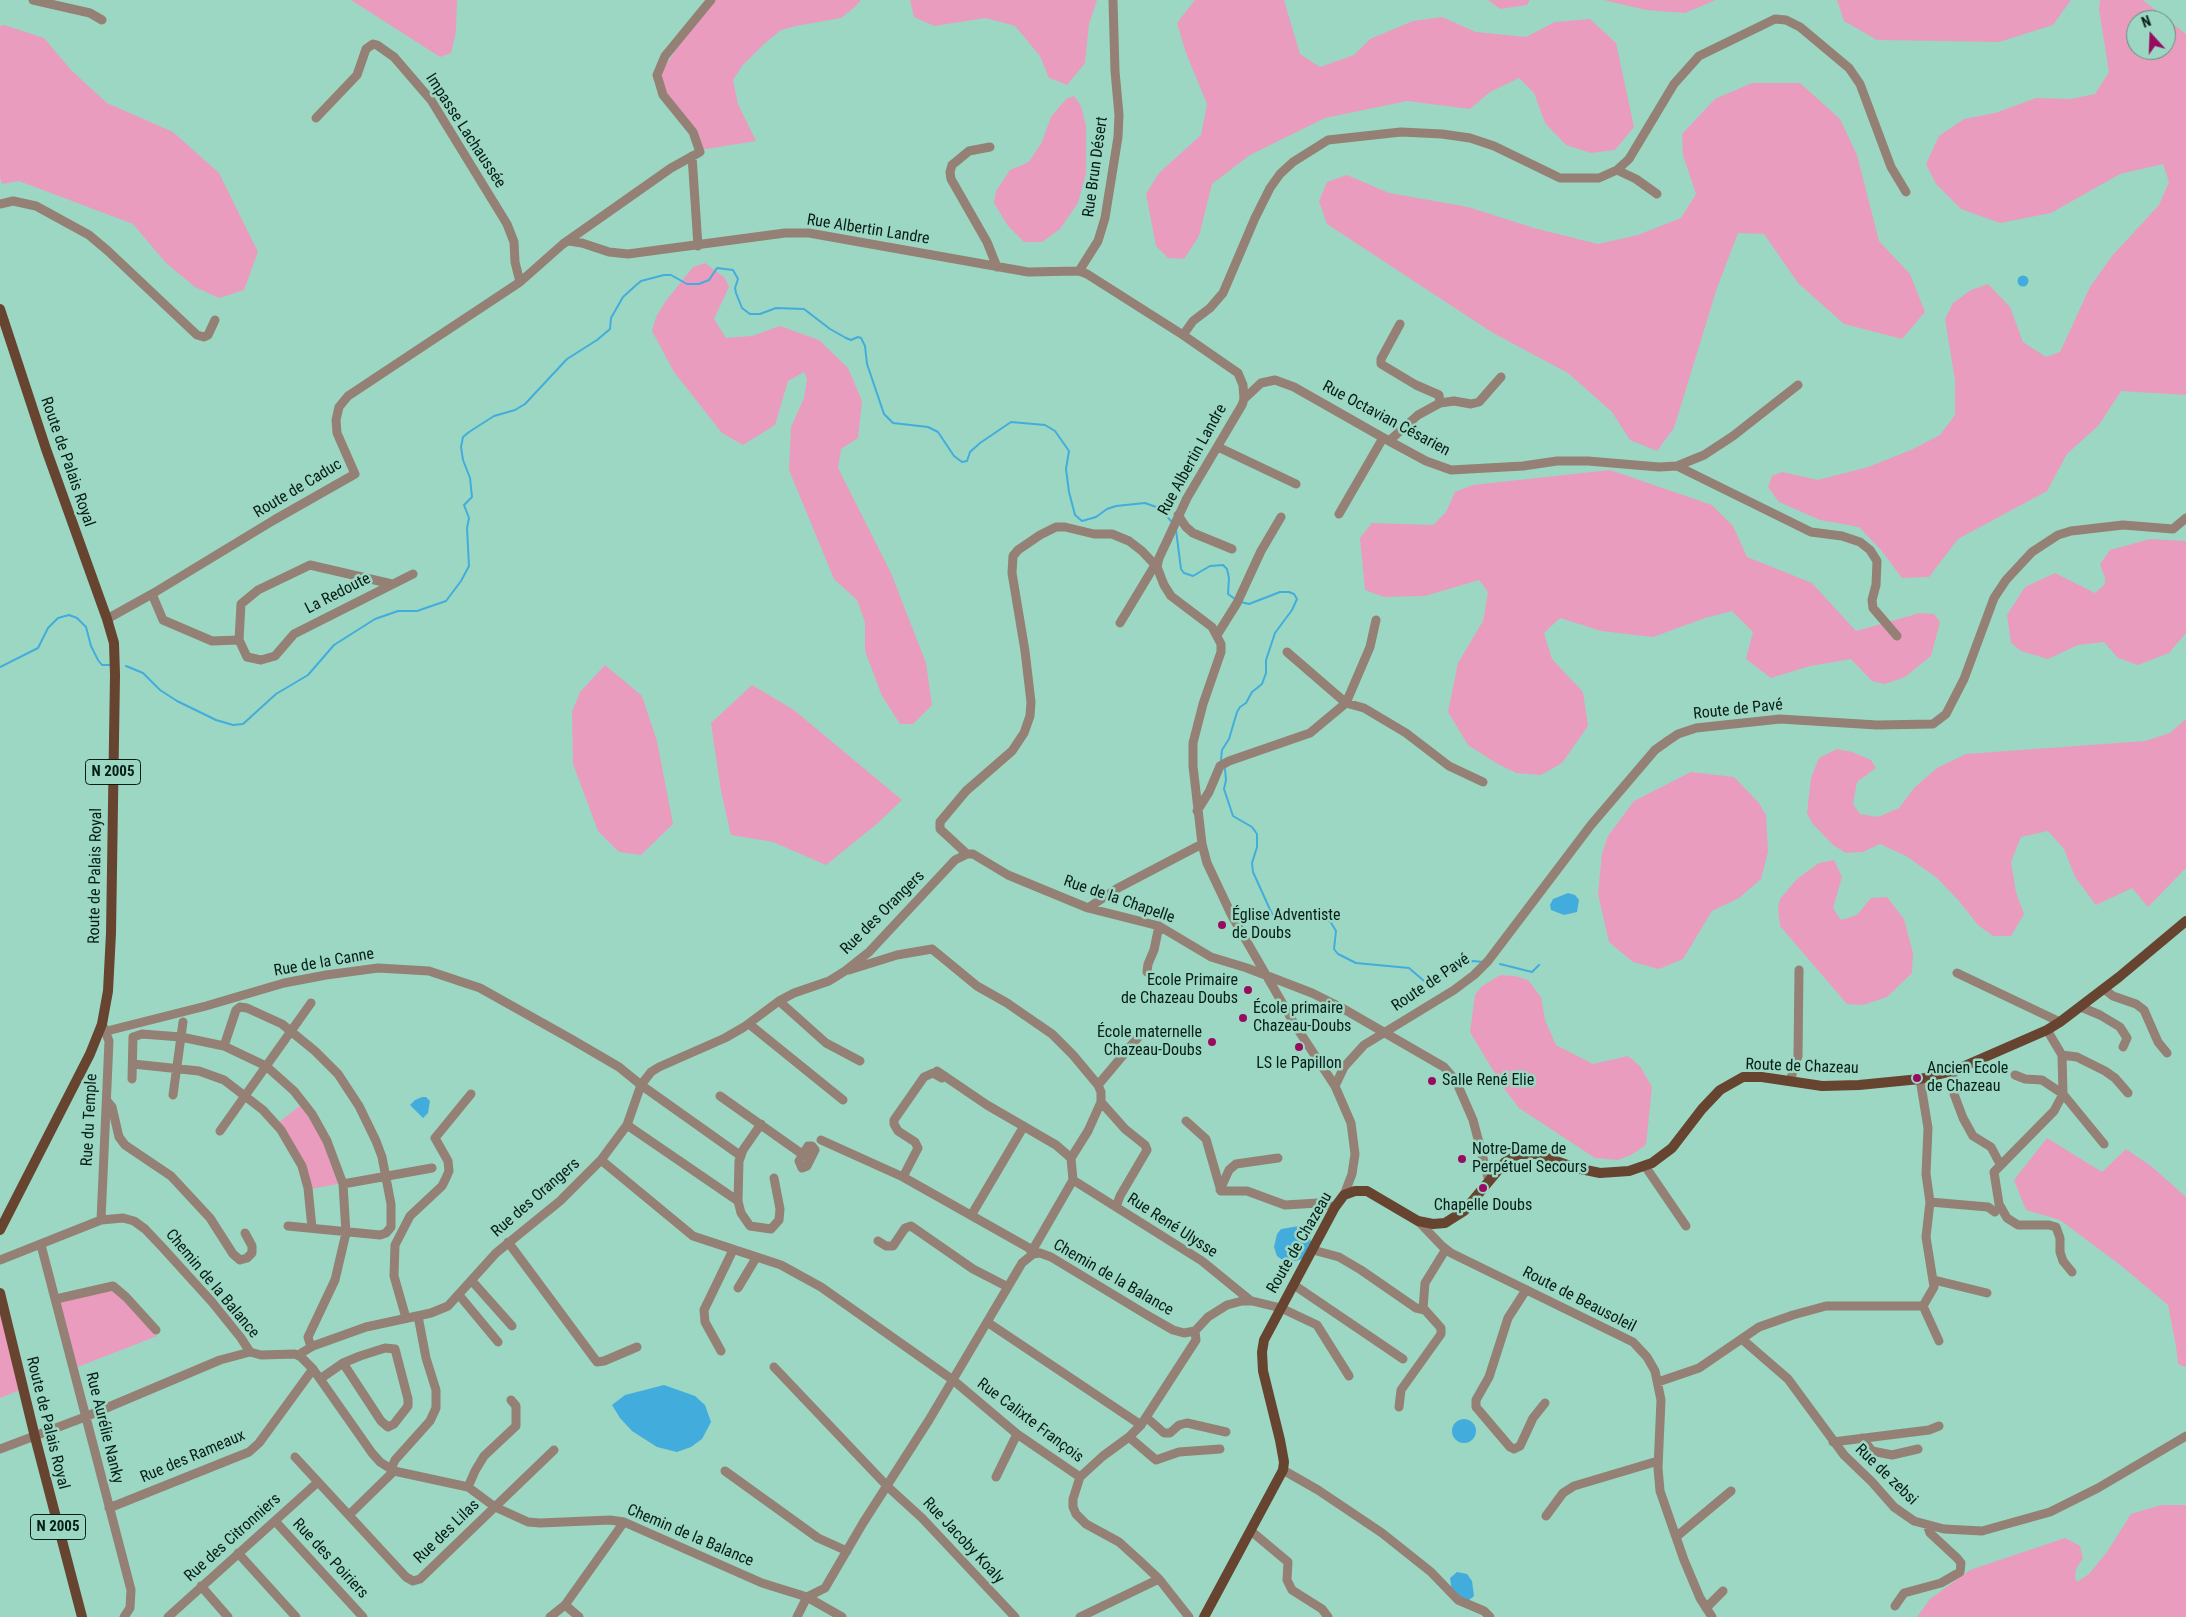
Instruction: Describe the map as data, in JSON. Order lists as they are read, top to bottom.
{
  "streets": {
    "main road": ["Route de Palais Royal", "N 2005", "Route de Chazeau"],
    "street": [
      "Impasse Lachaussée",
      "Rue Brun Désert",
      "Rue Albertin Landre",
      "Rue Octavian Césarien",
      "Route de Caduc",
      "La Redoute",
      "Route de Pavé",
      "Rue de la Chapelle",
      "Rue des Orangers",
      "Rue de la Canne",
      "Rue du Temple",
      "Rue René Ulysse",
      "Chemin de la Balance",
      "Route de Beausoleil",
      "Rue Calixte François",
      "Rue Aurélie Nanky",
      "Rue des Rameaux",
      "Rue de zebsi",
      "Rue des Lilas",
      "Rue des Citronniers",
      "Rue Jacoby Koaly",
      "Rue des Poiriers"
    ]
  },
  "crossings": [
    ["Impasse Lachaussée", "Route de Caduc"],
    ["Rue Brun Désert", "Rue Albertin Landre"],
    ["Rue Albertin Landre", "Rue Octavian Césarien"],
    ["Rue Albertin Landre", "Route de Caduc"],
    ["Rue Albertin Landre", "Rue de la Chapelle"],
    ["Route de Palais Royal", "Route de Caduc"],
    ["Route de Palais Royal", "Rue de la Canne"],
    ["Route de Palais Royal", "Rue du Temple"],
    ["Route de Pavé", "Rue de la Chapelle"],
    ["Rue de la Chapelle", "Rue des Orangers"],
    ["Rue de la Chapelle", "Route de Chazeau"],
    ["Rue des Orangers", "Rue de la Canne"],
    ["Rue des Orangers", "Chemin de la Balance"],
    ["Rue des Orangers", "Rue Calixte François"],
    ["Rue de la Canne", "Rue du Temple"],
    ["Route de Chazeau", "Route de Beausoleil"],
    ["Rue du Temple", "Chemin de la Balance"],
    ["Chemin de la Balance", "Rue Calixte François"],
    ["Chemin de la Balance", "Rue Aurélie Nanky"],
    ["Chemin de la Balance", "Rue des Rameaux"],
    ["Chemin de la Balance", "Rue des Lilas"],
    ["Chemin de la Balance", "Rue Jacoby Koaly"],
    ["Rue Aurélie Nanky", "Rue des Rameaux"],
    ["Rue des Citronniers", "Rue des Poiriers"]
  ],
  "places": [
    "Église Adventiste de Doubs",
    "Ecole Primaire de Chazeau Doubs",
    "École primaire Chazeau-Doubs",
    "École maternelle Chazeau-Doubs",
    "LS le Papillon",
    "Ancien Ecole de Chazeau",
    "Salle René Elie",
    "Notre-Dame de Perpétuel Secours",
    "Chapelle Doubs"
  ],
  "north": "top"
}
